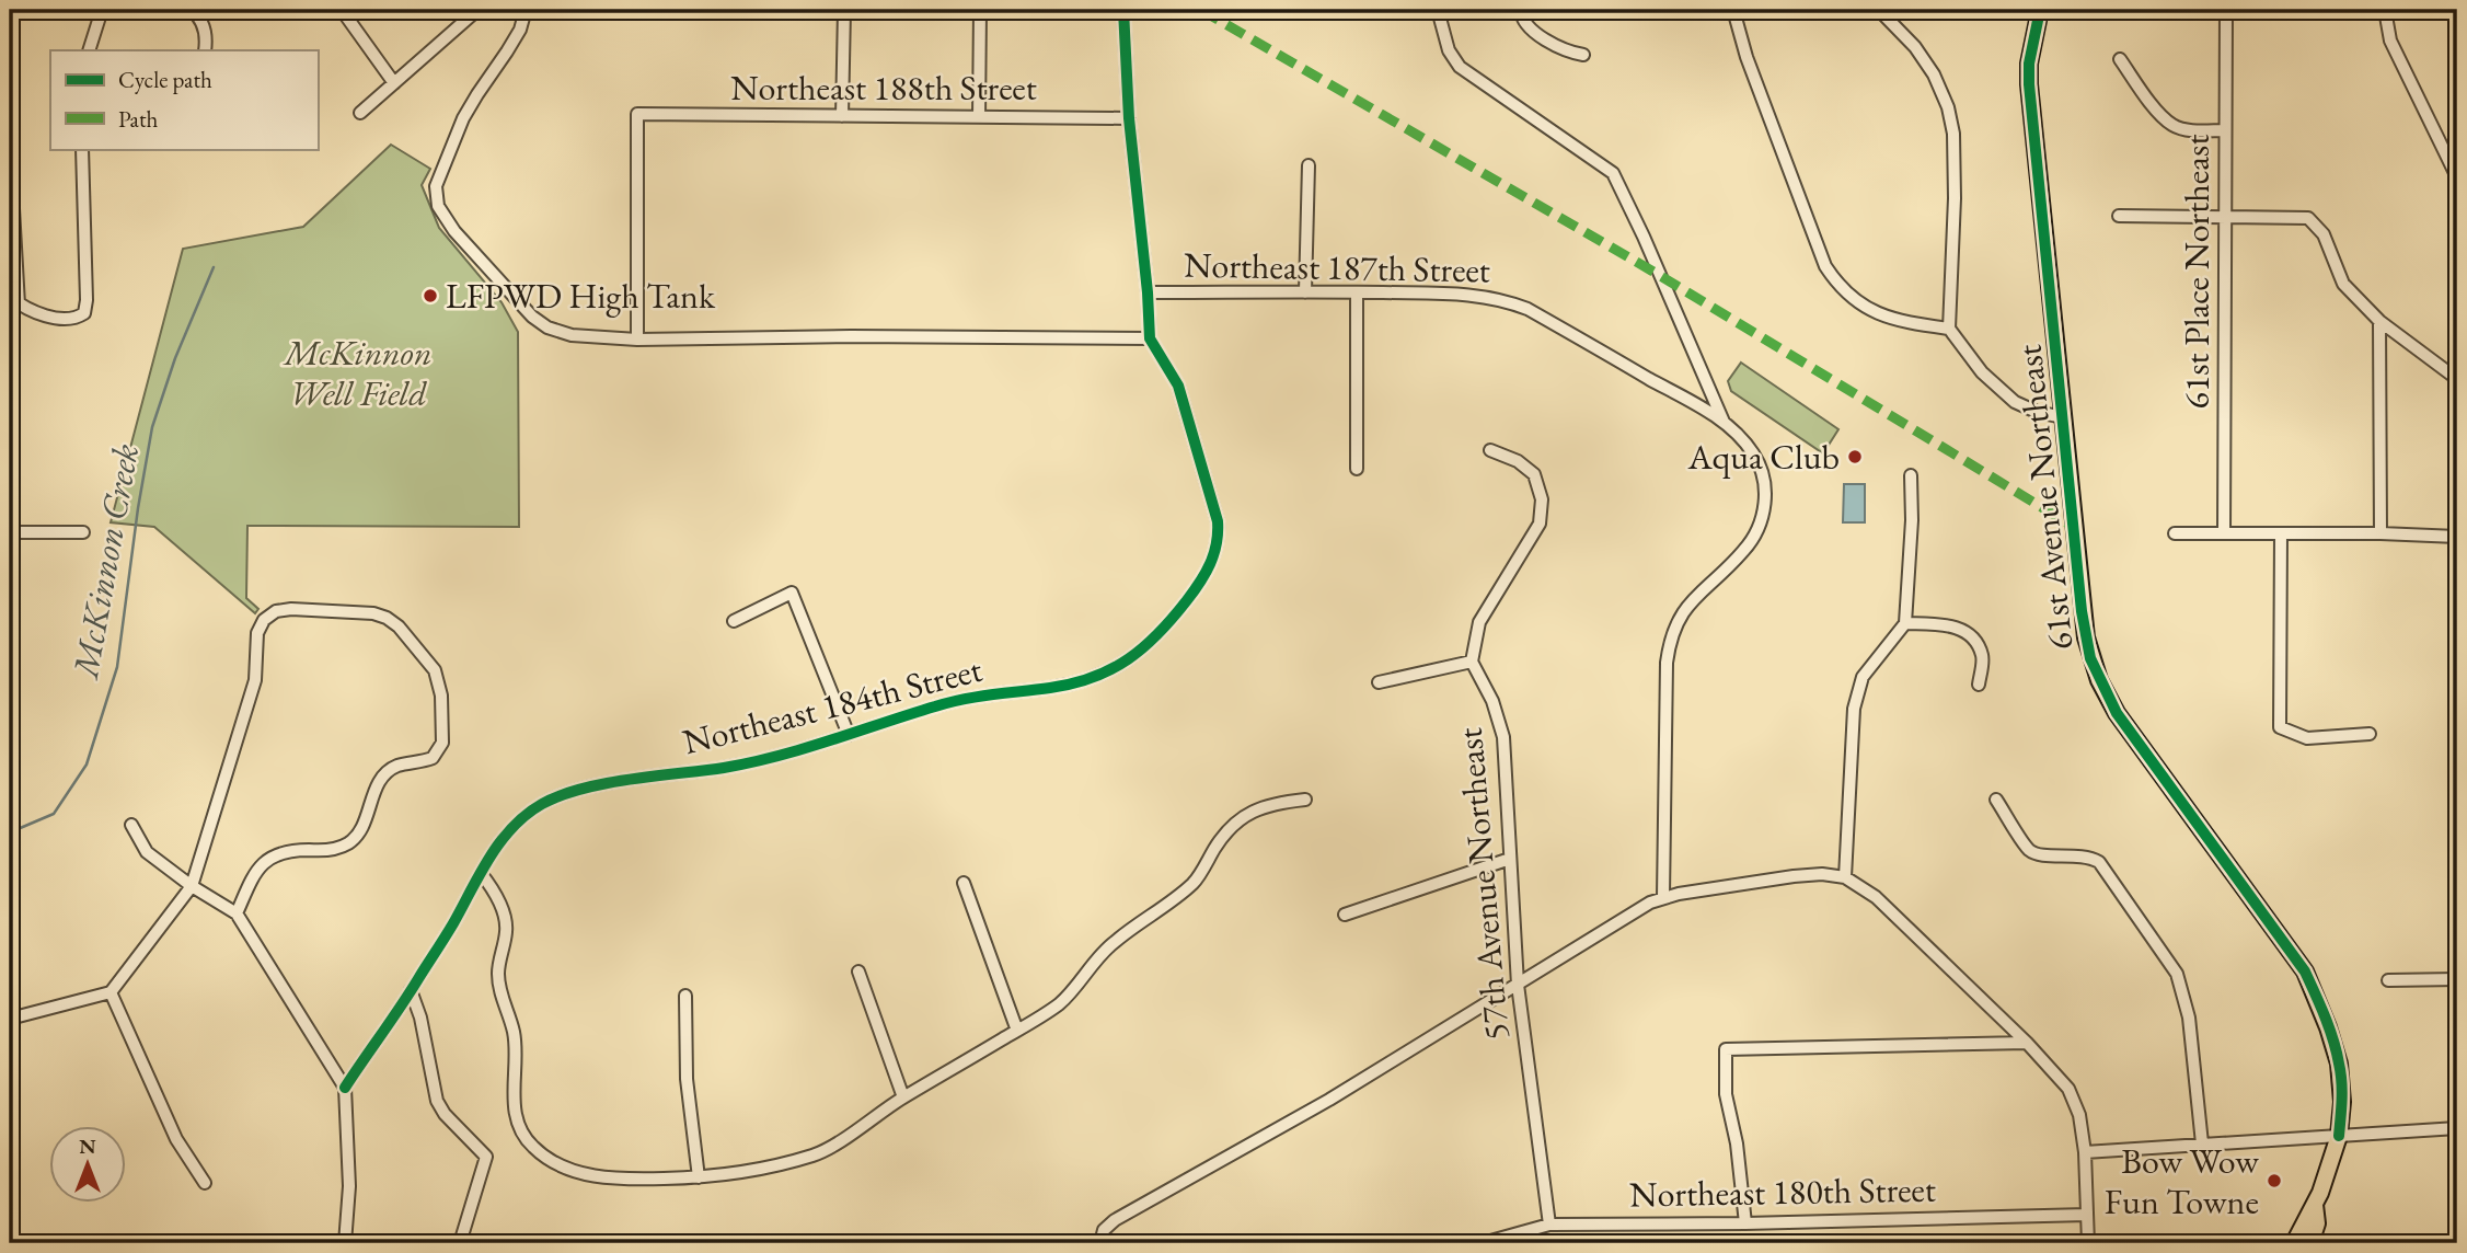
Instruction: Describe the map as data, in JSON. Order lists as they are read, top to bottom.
{
  "streets": {
    "main road": ["61st Avenue Northeast"],
    "street": [
      "Northeast 188th Street",
      "Northeast 187th Street",
      "61st Place Northeast",
      "Northeast 184th Street",
      "57th Avenue Northeast",
      "Northeast 180th Street"
    ]
  },
  "crossings": [
    ["57th Avenue Northeast", "Northeast 180th Street"]
  ],
  "water": ["McKinnon Creek"],
  "parks": ["McKinnon Well Field"],
  "places": ["LFPWD High Tank", "Aqua Club", "Bow Wow Fun Towne"],
  "legend": ["Cycle path", "Path"],
  "north": "top"
}
